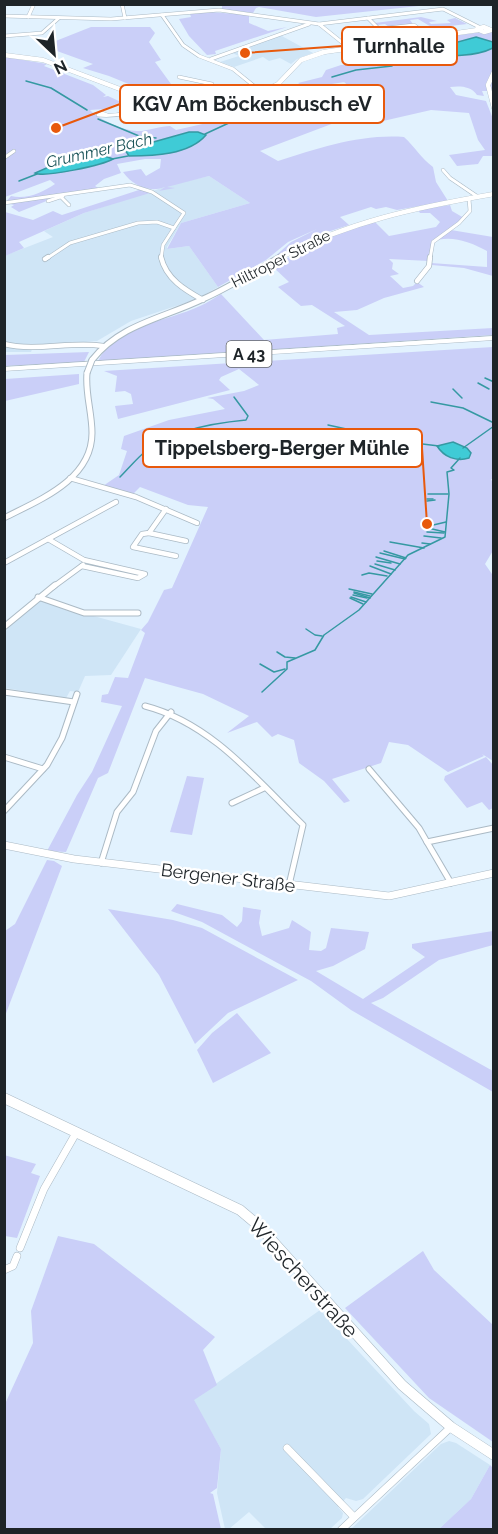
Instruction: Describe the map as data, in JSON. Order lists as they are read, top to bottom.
{
  "streets": {
    "highway": ["A 43"],
    "main road": ["Wiescherstraße"],
    "street": ["Hiltroper Straße", "Bergener Straße"]
  },
  "water": ["Grummer Bach"],
  "places": ["Turnhalle", "KGV Am Böckenbusch eV", "Tippelsberg-Berger Mühle"],
  "north": "bottom right"
}
